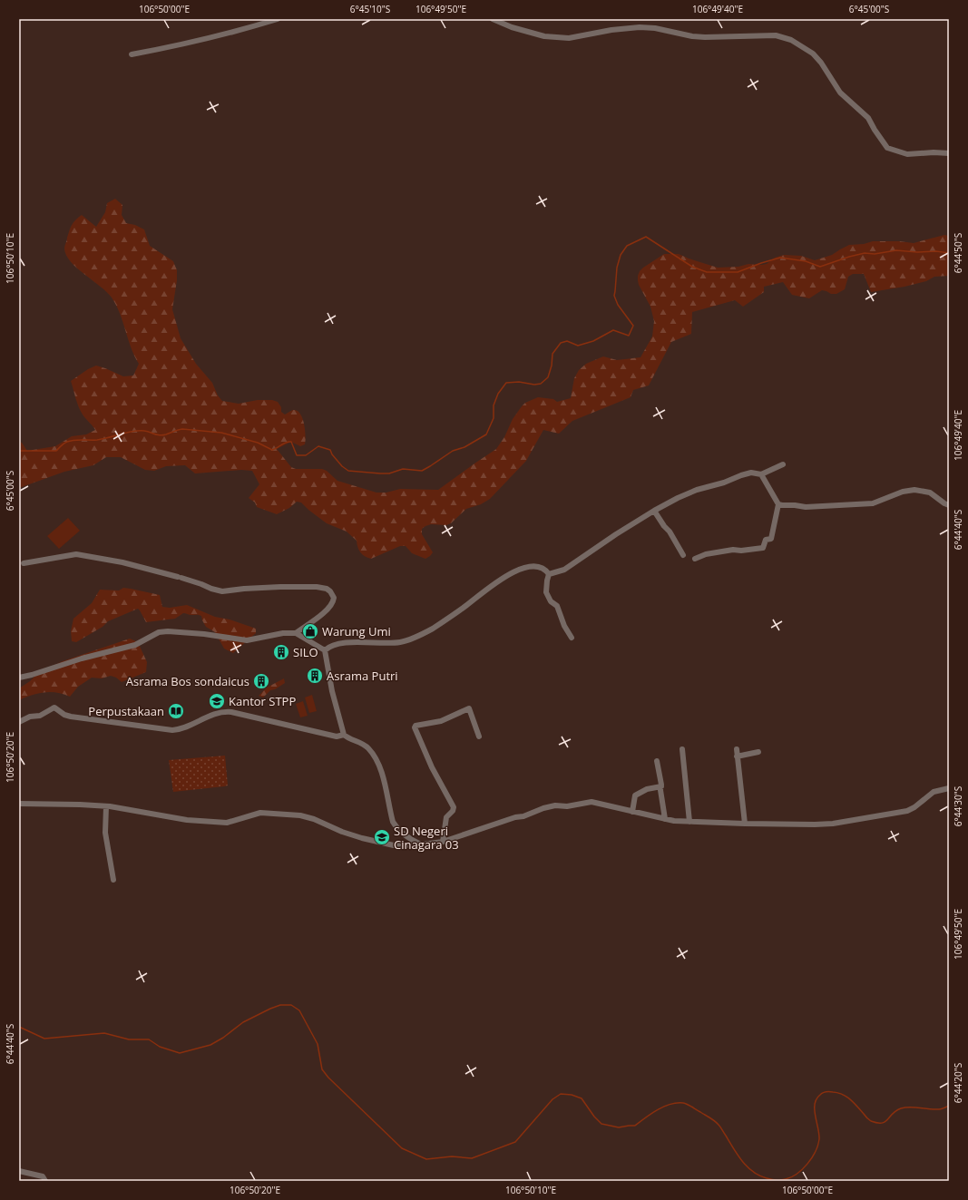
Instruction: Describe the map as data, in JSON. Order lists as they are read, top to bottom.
{
  "places": {
    "shop": ["Warung Umi"],
    "building": ["SILO", "Asrama Putri", "Asrama Bos sondaicus"],
    "school or university": ["Kantor STPP", "SD Negeri Cinagara 03"],
    "library": ["Perpustakaan"]
  },
  "coordinates": [
    "106°50'00\"E",
    "6°45'10\"S",
    "106°49'50\"E",
    "106°49'40\"E",
    "6°45'00\"S",
    "6°44'50\"S",
    "106°50'10\"E",
    "6°44'40\"S",
    "106°50'20\"E",
    "6°44'30\"S",
    "6°44'20\"S"
  ]
}
